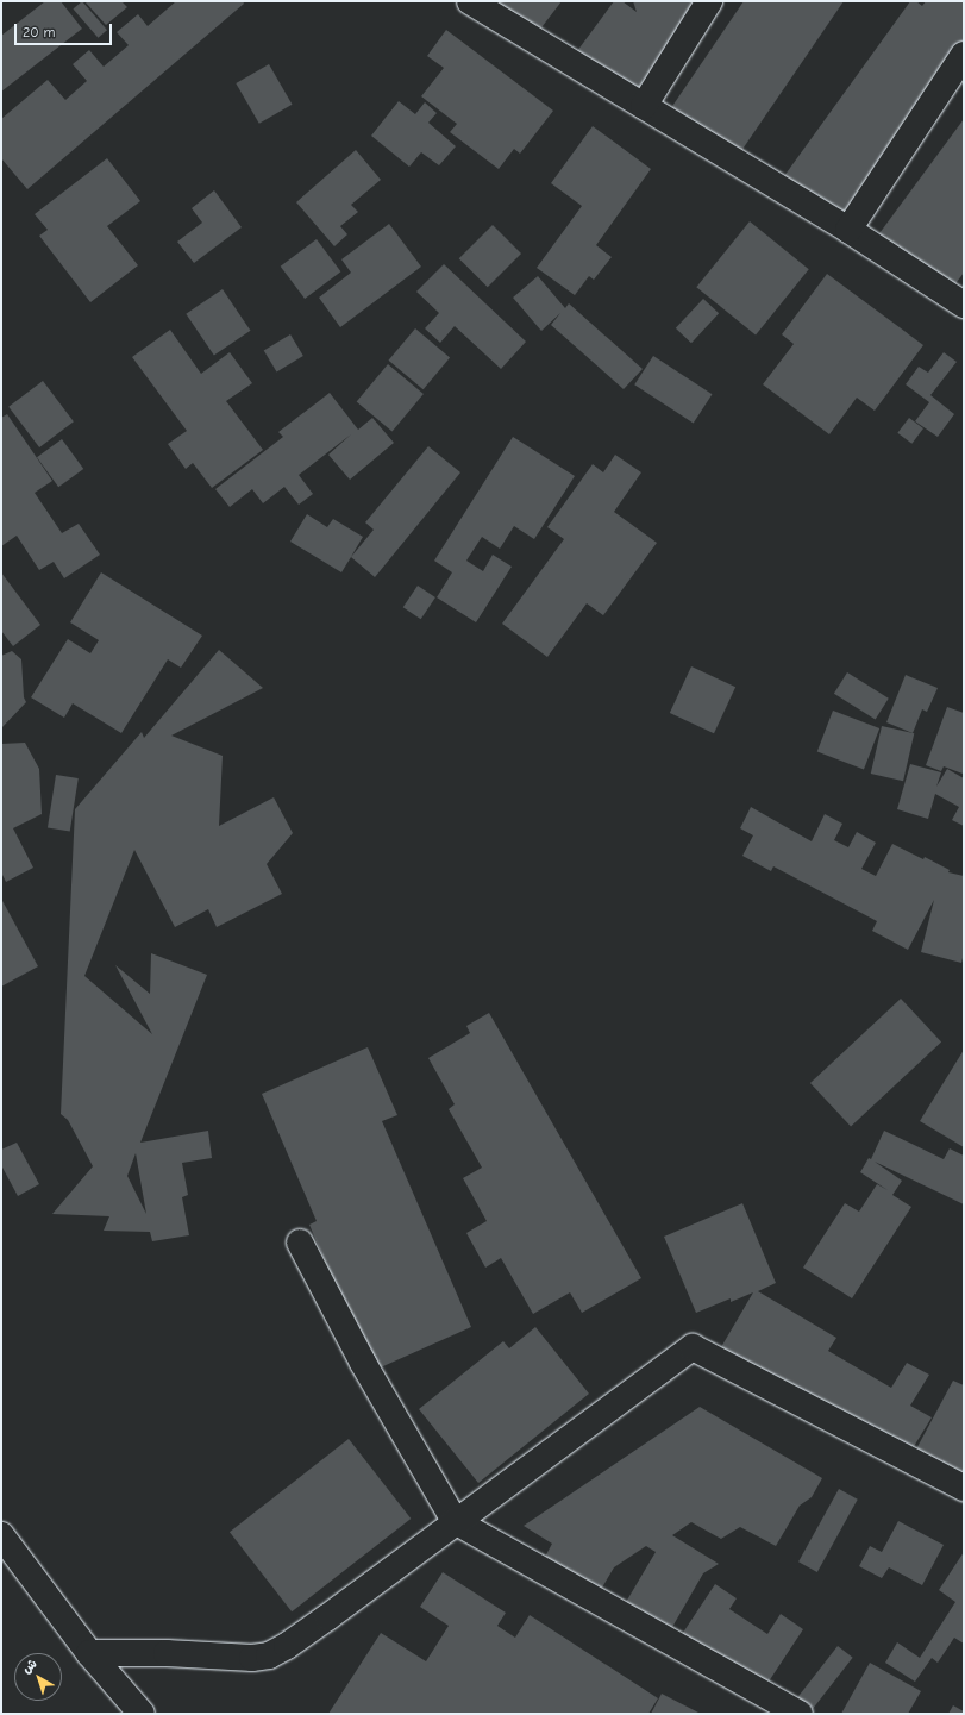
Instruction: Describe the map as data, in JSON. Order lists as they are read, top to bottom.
{
  "scale_bar": "20 m",
  "north": "top left"
}
